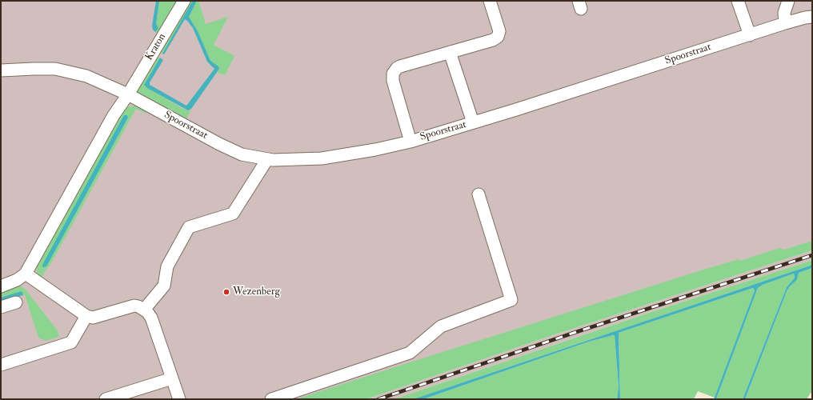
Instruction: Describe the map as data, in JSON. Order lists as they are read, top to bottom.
{
  "streets": {
    "street": ["Kraton", "Spoorstraat"]
  },
  "crossings": [
    ["Kraton", "Spoorstraat"]
  ],
  "places": ["Wezenberg"]
}
